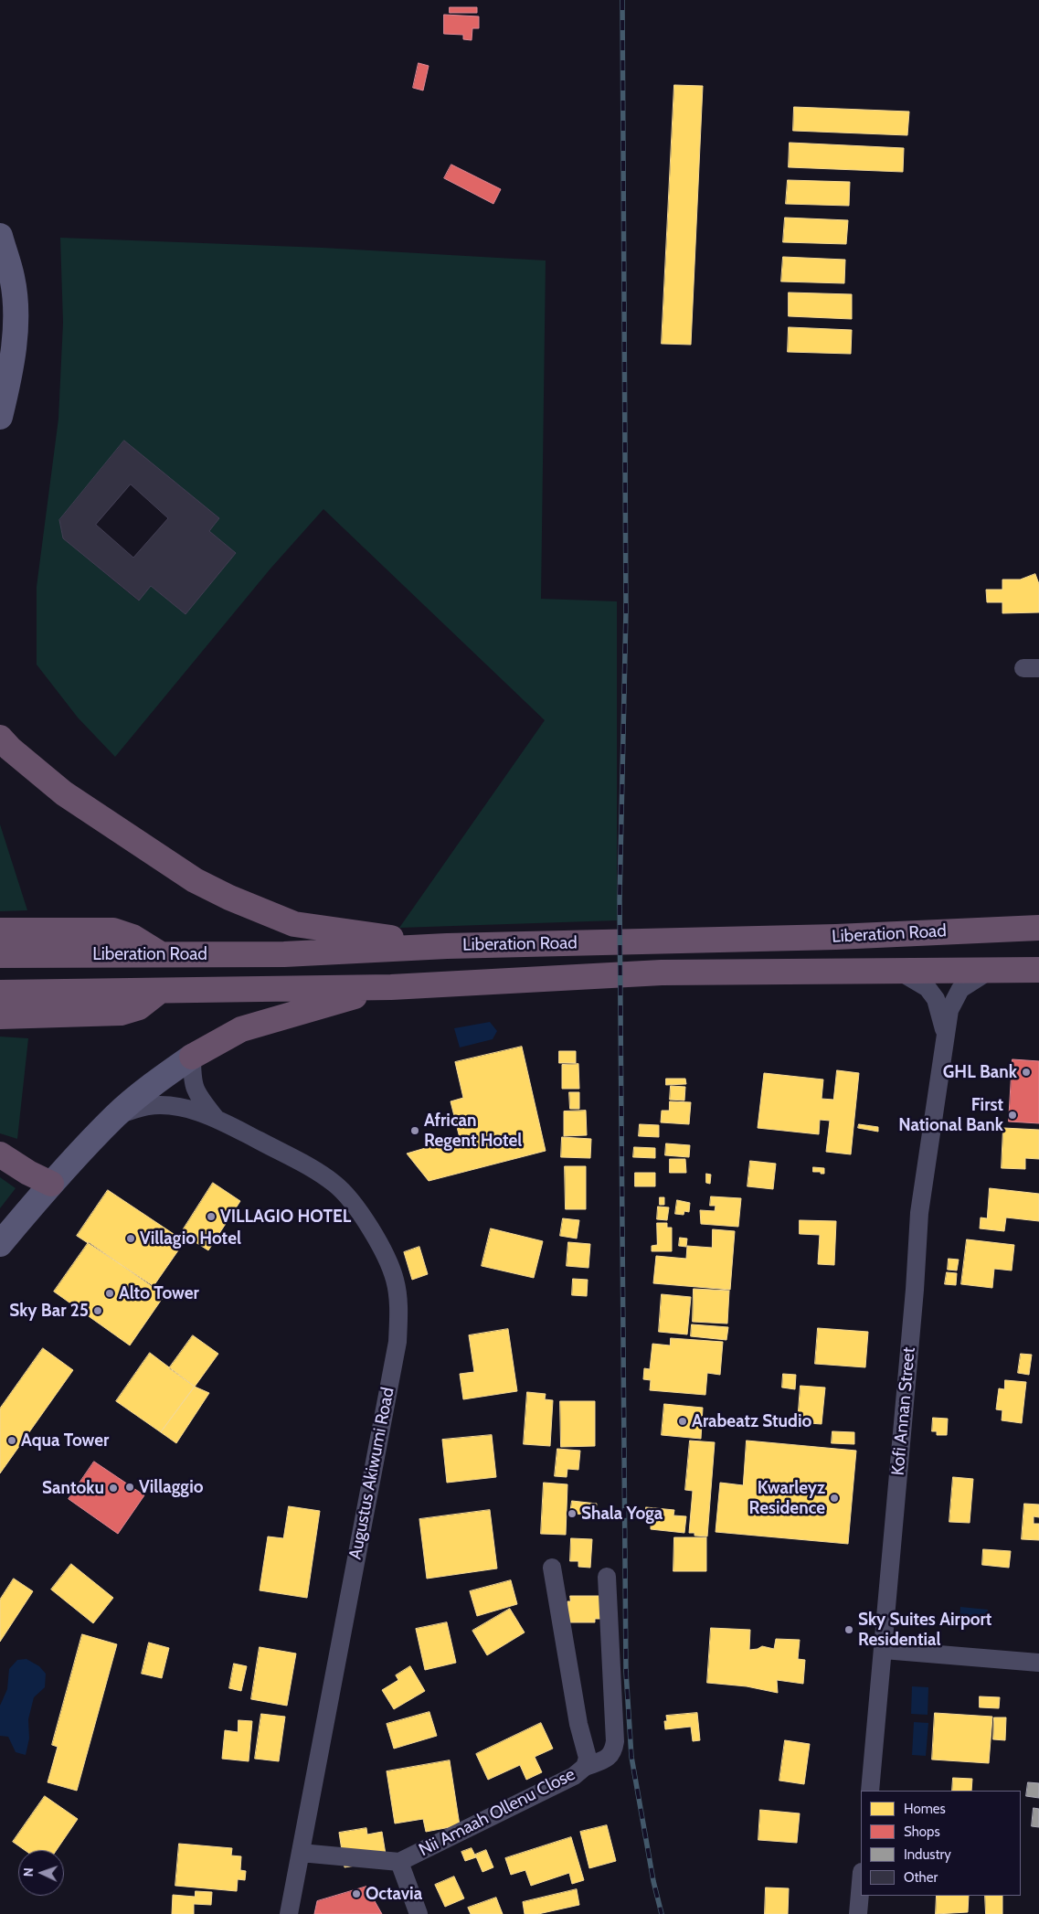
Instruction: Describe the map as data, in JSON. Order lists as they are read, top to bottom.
{
  "streets": {
    "highway": ["Liberation Road"],
    "street": ["Kofi Annan Street", "Augustus Akiwumi Road", "Nii Amaah Ollenu Close"]
  },
  "crossings": [
    ["Liberation Road", "Kofi Annan Street"]
  ],
  "places": [
    "GHL Bank",
    "First National Bank",
    "African Regent Hotel",
    "VILLAGIO HOTEL",
    "Villagio Hotel",
    "Alto Tower",
    "Sky Bar 25",
    "Arabeatz Studio",
    "Aqua Tower",
    "Villaggio",
    "Santoku",
    "Kwarleyz Residence",
    "Shala Yoga",
    "Sky Suites Airport Residential",
    "Octavia"
  ],
  "legend": [
    "Homes",
    "Shops",
    "Industry",
    "Other"
  ],
  "north": "left"
}
